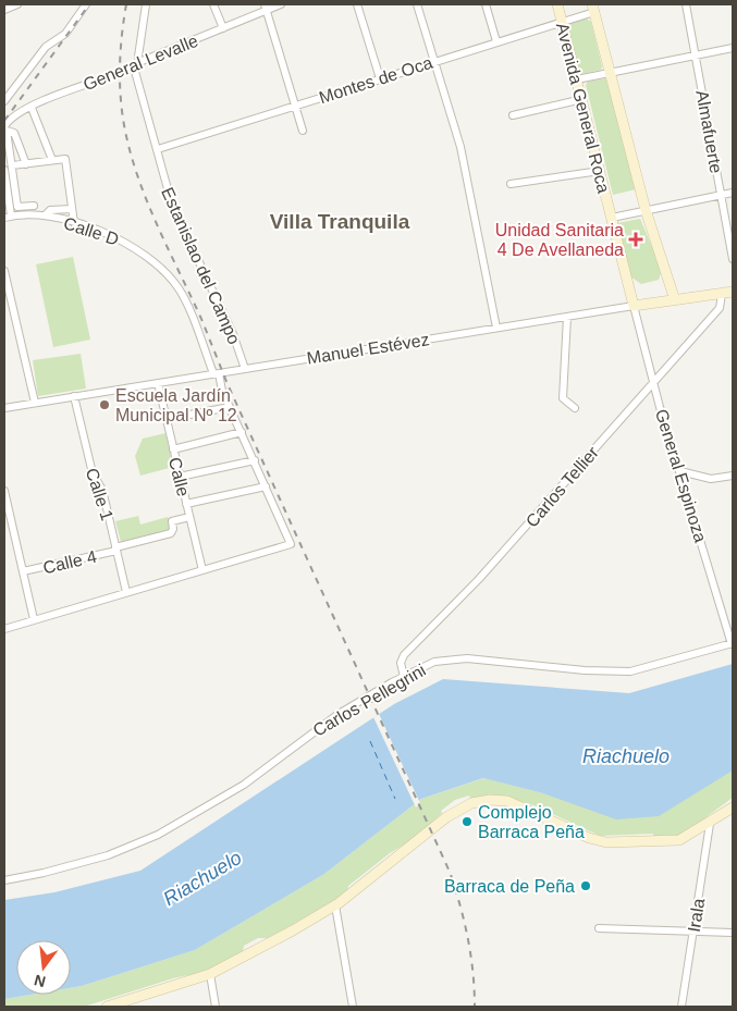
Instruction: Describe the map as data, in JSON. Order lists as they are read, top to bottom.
{
  "streets": {
    "main road": ["Avenida General Roca", "Manuel Estévez"],
    "street": [
      "General Levalle",
      "Montes de Oca",
      "Almafuerte",
      "Calle D",
      "Estanislao del Campo",
      "General Espinoza",
      "Calle",
      "Carlos Tellier",
      "Calle 1",
      "Calle 4",
      "Carlos Pellegrini",
      "Irala"
    ]
  },
  "crossings": [
    ["General Levalle", "Estanislao del Campo"],
    ["Montes de Oca", "Avenida General Roca"],
    ["Montes de Oca", "Estanislao del Campo"],
    ["Avenida General Roca", "Manuel Estévez"],
    ["Avenida General Roca", "General Espinoza"],
    ["Calle D", "Manuel Estévez"],
    ["Calle D", "Calle"],
    ["Estanislao del Campo", "Manuel Estévez"],
    ["Manuel Estévez", "General Espinoza"],
    ["Manuel Estévez", "Calle"],
    ["Manuel Estévez", "Carlos Tellier"],
    ["Manuel Estévez", "Calle 1"],
    ["General Espinoza", "Carlos Tellier"],
    ["General Espinoza", "Carlos Pellegrini"],
    ["Calle", "Calle 4"],
    ["Carlos Tellier", "Carlos Pellegrini"],
    ["Calle 1", "Calle 4"]
  ],
  "districts": ["Villa Tranquila"],
  "water": ["Riachuelo"],
  "places": {
    "health": ["Unidad Sanitaria 4 De Avellaneda"],
    "other": ["Escuela Jardín Municipal Nº 12", "Complejo Barraca Peña", "Barraca de Peña"]
  },
  "north": "bottom"
}
